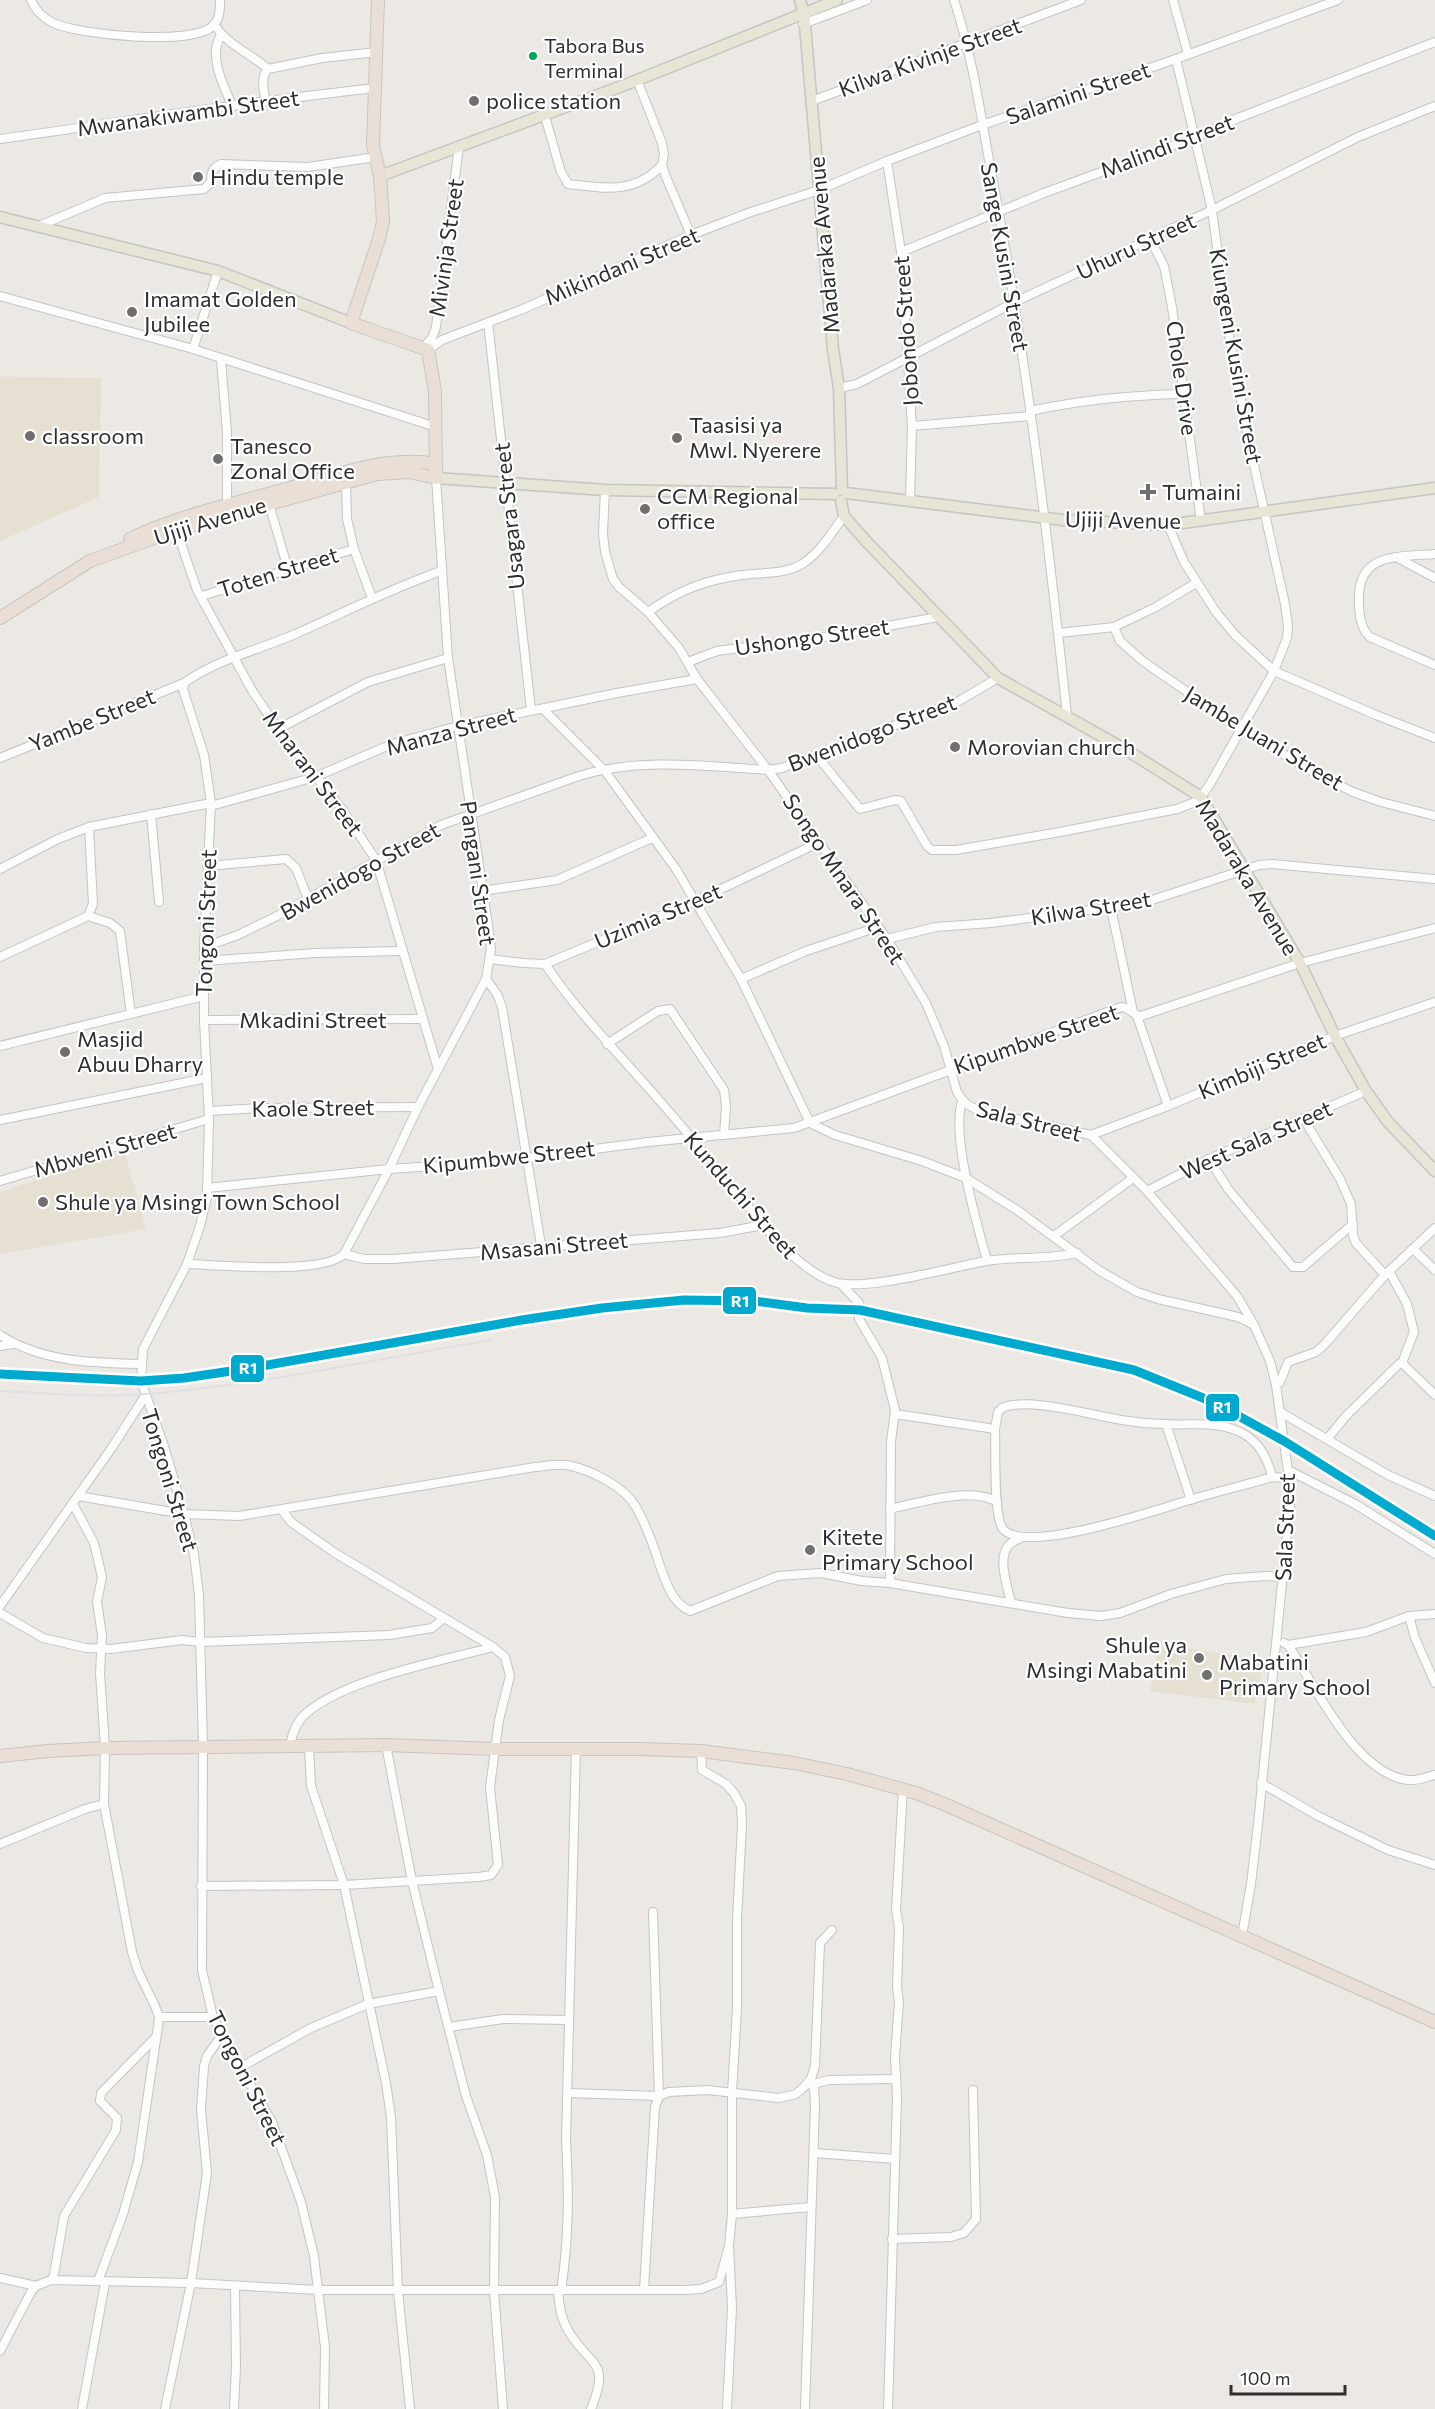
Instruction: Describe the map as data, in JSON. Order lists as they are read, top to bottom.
{
  "streets": {
    "highway": ["Ujiji Avenue"],
    "main road": ["Madaraka Avenue"],
    "street": [
      "Kilwa Kivinje Street",
      "Salamini Street",
      "Mwanakiwambi Street",
      "Malindi Street",
      "Uhuru Street",
      "Mivinja Street",
      "Sange Kusini Street",
      "Mikindani Street",
      "Jobondo Street",
      "Kiungeni Kusini Street",
      "Chole Drive",
      "Usagara Street",
      "Toten Street",
      "Ushongo Street",
      "Yambe Street",
      "Manza Street",
      "Bwenidogo Street",
      "Jambe Juani Street",
      "Mnarani Street",
      "Pangani Street",
      "Songo Mnara Street",
      "Kilwa Street",
      "Uzimia Street",
      "Tongoni Street",
      "Mkadini Street",
      "Kipumbwe Street",
      "Kimbiji Street",
      "Kaole Street",
      "Sala Street",
      "West Sala Street",
      "Mbweni Street",
      "Kunduchi Street",
      "Msasani Street"
    ]
  },
  "crossings": [
    ["Kilwa Kivinje Street", "Madaraka Avenue"],
    ["Kilwa Kivinje Street", "Sange Kusini Street"],
    ["Salamini Street", "Madaraka Avenue"],
    ["Salamini Street", "Sange Kusini Street"],
    ["Salamini Street", "Mikindani Street"],
    ["Salamini Street", "Jobondo Street"],
    ["Salamini Street", "Kiungeni Kusini Street"],
    ["Malindi Street", "Sange Kusini Street"],
    ["Malindi Street", "Jobondo Street"],
    ["Malindi Street", "Kiungeni Kusini Street"],
    ["Madaraka Avenue", "Uhuru Street"],
    ["Madaraka Avenue", "Sange Kusini Street"],
    ["Madaraka Avenue", "Mikindani Street"],
    ["Madaraka Avenue", "Kiungeni Kusini Street"],
    ["Madaraka Avenue", "Ujiji Avenue"],
    ["Madaraka Avenue", "Ushongo Street"],
    ["Madaraka Avenue", "Bwenidogo Street"],
    ["Madaraka Avenue", "Kilwa Street"],
    ["Madaraka Avenue", "Kipumbwe Street"],
    ["Madaraka Avenue", "Kimbiji Street"],
    ["Madaraka Avenue", "West Sala Street"],
    ["Uhuru Street", "Sange Kusini Street"],
    ["Uhuru Street", "Jobondo Street"],
    ["Uhuru Street", "Kiungeni Kusini Street"],
    ["Uhuru Street", "Chole Drive"],
    ["Mivinja Street", "Mikindani Street"],
    ["Sange Kusini Street", "Ujiji Avenue"],
    ["Mikindani Street", "Usagara Street"],
    ["Jobondo Street", "Ujiji Avenue"],
    ["Kiungeni Kusini Street", "Ujiji Avenue"],
    ["Kiungeni Kusini Street", "Jambe Juani Street"],
    ["Chole Drive", "Ujiji Avenue"],
    ["Usagara Street", "Ujiji Avenue"],
    ["Usagara Street", "Manza Street"],
    ["Ujiji Avenue", "Mnarani Street"],
    ["Ujiji Avenue", "Pangani Street"],
    ["Ujiji Avenue", "Songo Mnara Street"],
    ["Toten Street", "Mnarani Street"],
    ["Ushongo Street", "Songo Mnara Street"],
    ["Yambe Street", "Tongoni Street"],
    ["Manza Street", "Mnarani Street"],
    ["Manza Street", "Pangani Street"],
    ["Manza Street", "Songo Mnara Street"],
    ["Manza Street", "Tongoni Street"],
    ["Bwenidogo Street", "Mnarani Street"],
    ["Bwenidogo Street", "Pangani Street"],
    ["Bwenidogo Street", "Songo Mnara Street"],
    ["Bwenidogo Street", "Tongoni Street"],
    ["Mnarani Street", "Pangani Street"],
    ["Mnarani Street", "Mkadini Street"],
    ["Pangani Street", "Uzimia Street"],
    ["Pangani Street", "Kipumbwe Street"],
    ["Pangani Street", "Kaole Street"],
    ["Pangani Street", "Msasani Street"],
    ["Songo Mnara Street", "Kilwa Street"],
    ["Songo Mnara Street", "Uzimia Street"],
    ["Songo Mnara Street", "Kipumbwe Street"],
    ["Songo Mnara Street", "Sala Street"],
    ["Uzimia Street", "Kunduchi Street"],
    ["Tongoni Street", "Mkadini Street"],
    ["Tongoni Street", "Kipumbwe Street"],
    ["Tongoni Street", "Kaole Street"],
    ["Tongoni Street", "Mbweni Street"],
    ["Kipumbwe Street", "Sala Street"],
    ["Kipumbwe Street", "Kunduchi Street"],
    ["Kimbiji Street", "Sala Street"],
    ["Kaole Street", "Mbweni Street"],
    ["Sala Street", "West Sala Street"],
    ["Kunduchi Street", "Msasani Street"]
  ],
  "places": {
    "other": [
      "Tabora Bus Terminal",
      "police station",
      "Hindu temple",
      "Imamat Golden Jubilee",
      "classroom",
      "Taasisi ya Mwl. Nyerere",
      "Tanesco Zonal Office",
      "CCM Regional office",
      "Morovian church",
      "Masjid Abuu Dharry",
      "Shule ya Msingi Town School",
      "Kitete Primary School",
      "Shule ya Msingi Mabatini",
      "Mabatini Primary School"
    ],
    "health": ["Tumaini"]
  },
  "lines": ["transit line R1"],
  "scale_bar": "100 m"
}
